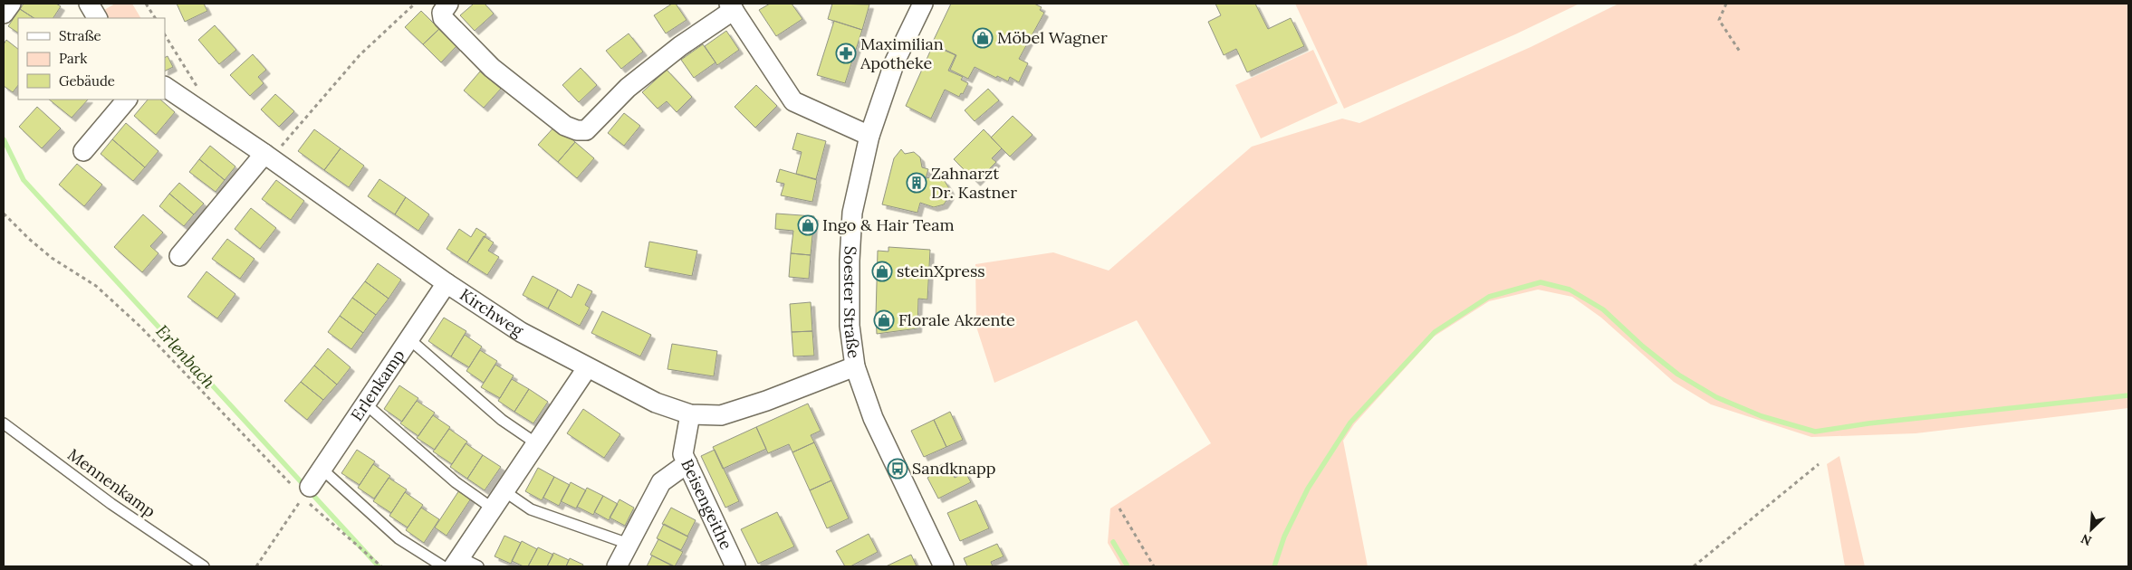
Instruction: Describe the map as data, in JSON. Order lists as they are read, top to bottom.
{
  "streets": {
    "street": [
      "Soester Straße",
      "Kirchweg",
      "Erlenkamp",
      "Beisengeithe"
    ],
    "lane": ["Mennenkamp"]
  },
  "crossings": [
    ["Soester Straße", "Kirchweg"],
    ["Kirchweg", "Erlenkamp"],
    ["Kirchweg", "Beisengeithe"]
  ],
  "water": ["Erlenbach"],
  "places": {
    "shop": [
      "Möbel Wagner",
      "Ingo & Hair Team",
      "steinXpress",
      "Florale Akzente"
    ],
    "pharmacy": ["Maximilian Apotheke"],
    "building": ["Zahnarzt Dr. Kastner"],
    "bus stop": ["Sandknapp"]
  },
  "legend": ["Straße", "Park", "Gebäude"],
  "north": "bottom left"
}
